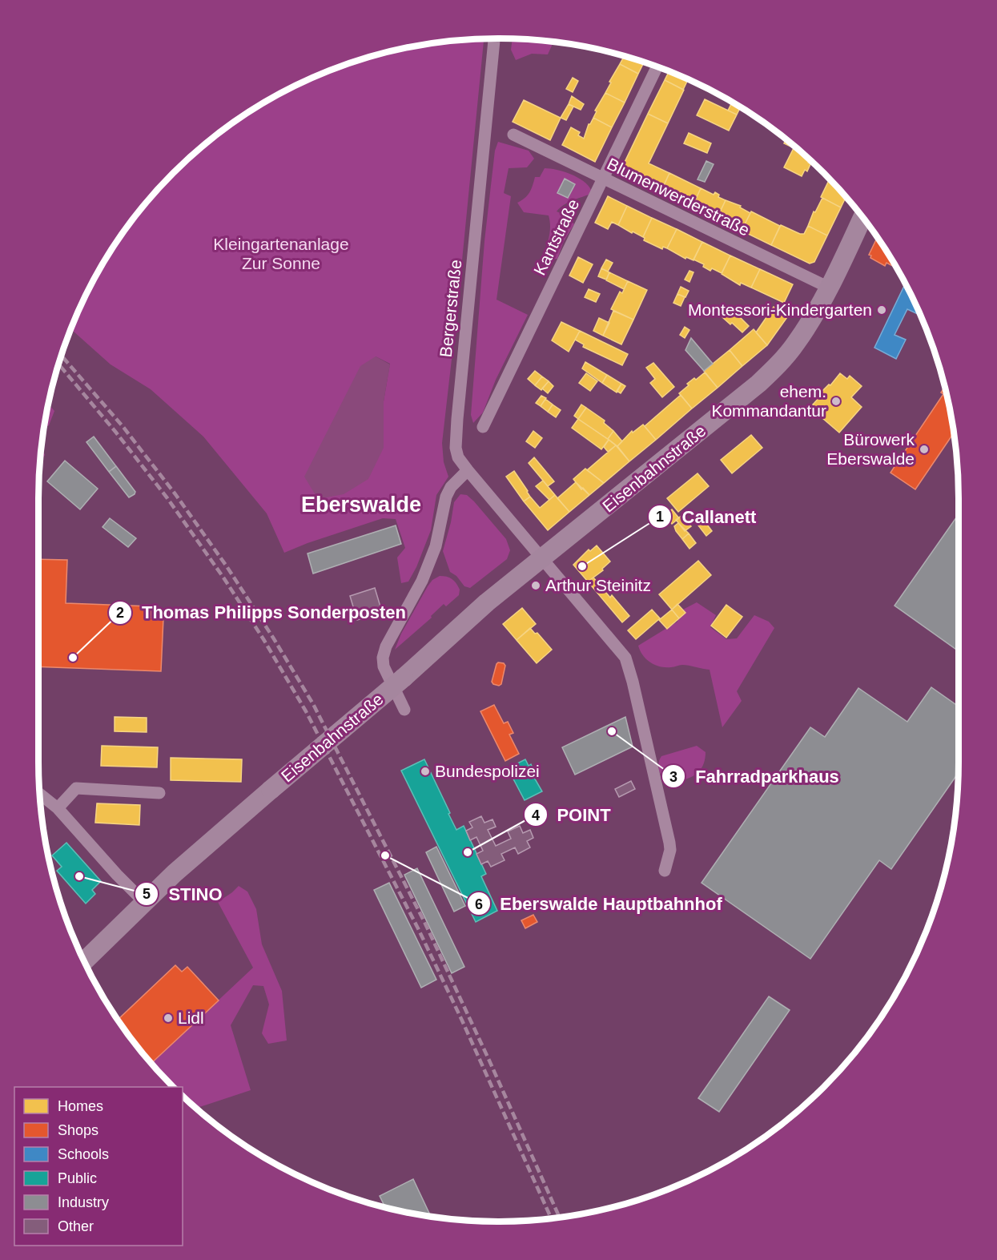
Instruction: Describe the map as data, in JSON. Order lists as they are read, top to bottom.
{
  "streets": {
    "main road": ["Eisenbahnstraße"],
    "street": ["Blumenwerderstraße", "Kantstraße", "Bergerstraße"]
  },
  "crossings": [
    ["Blumenwerderstraße", "Kantstraße"],
    ["Blumenwerderstraße", "Eisenbahnstraße"],
    ["Bergerstraße", "Eisenbahnstraße"]
  ],
  "districts": ["Eberswalde"],
  "parks": ["Kleingartenanlage Zur Sonne"],
  "places": [
    "Montessori-Kindergarten",
    "ehem. Kommandantur",
    "Bürowerk Eberswalde",
    "Callanett",
    "Arthur Steinitz",
    "Thomas Philipps Sonderposten",
    "Fahrradparkhaus",
    "Bundespolizei",
    "POINT",
    "Eberswalde Hauptbahnhof",
    "STINO",
    "Lidl"
  ],
  "legend": [
    "Homes",
    "Shops",
    "Schools",
    "Public",
    "Industry",
    "Other"
  ]
}
